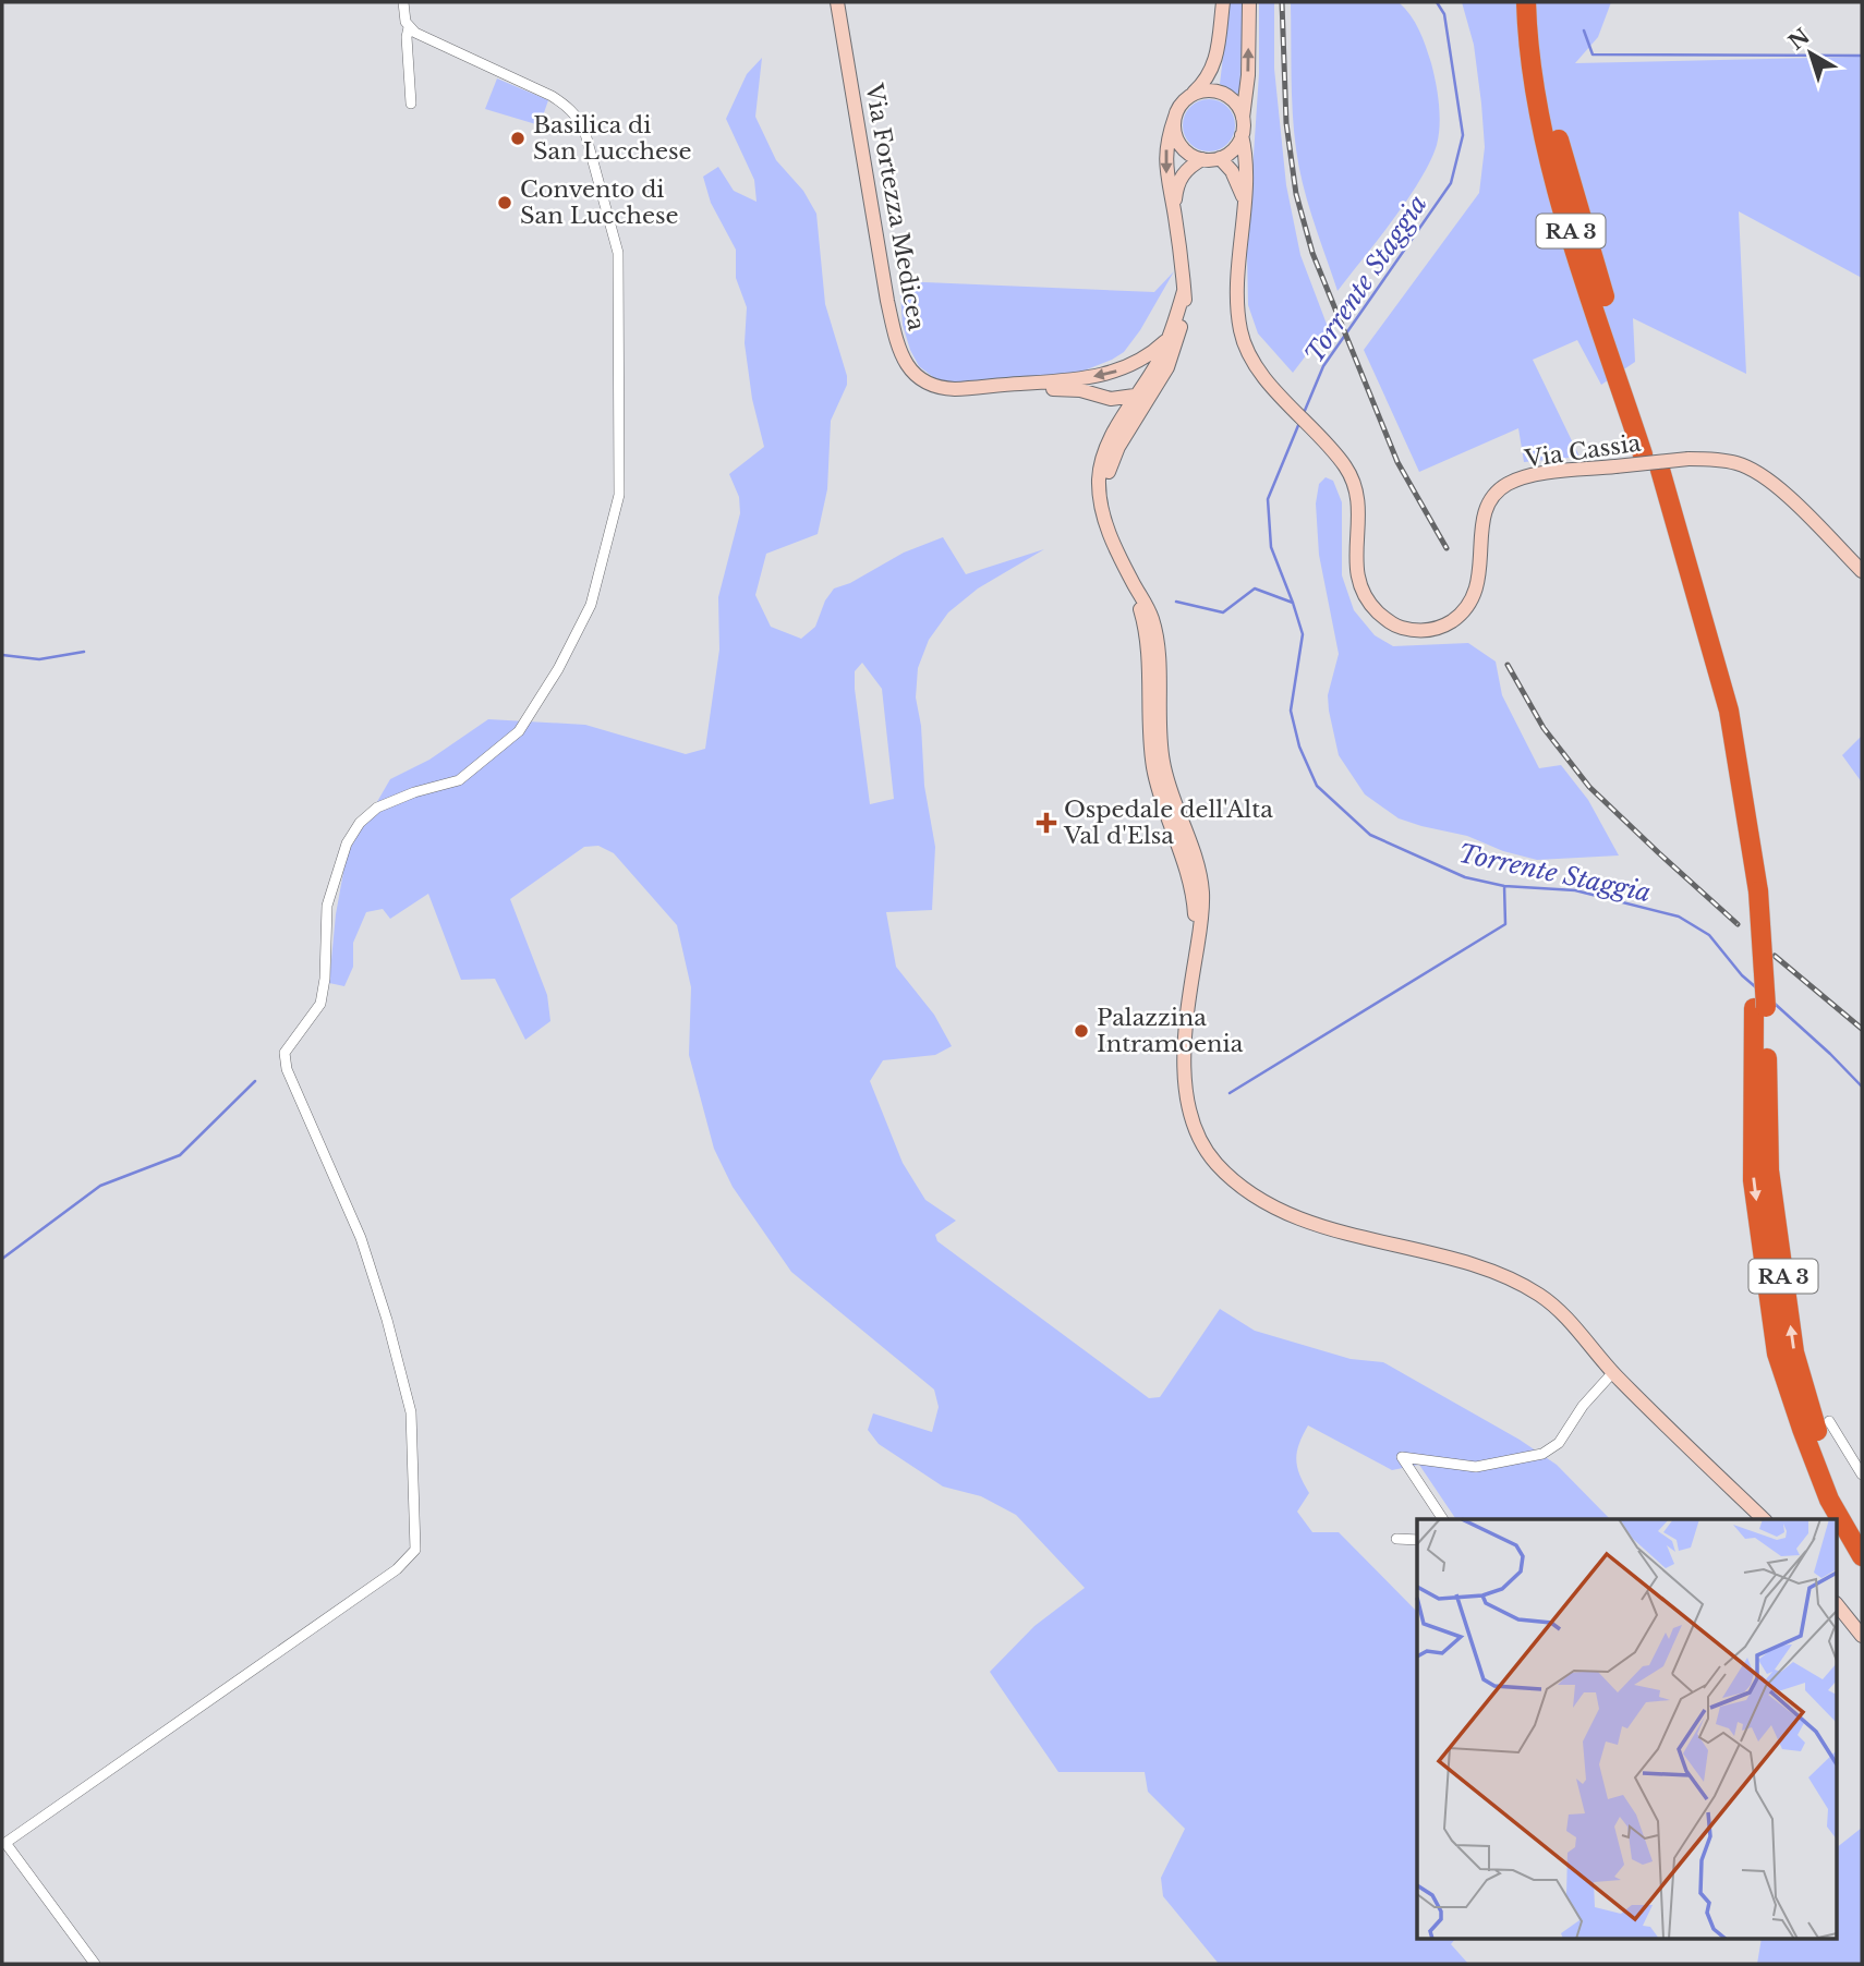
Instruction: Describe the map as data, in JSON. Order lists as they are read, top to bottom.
{
  "streets": {
    "highway": ["RA 3"],
    "main road": ["Via Fortezza Medicea", "Via Cassia"]
  },
  "water": ["Torrente Staggia"],
  "places": {
    "other": ["Basilica di San Lucchese", "Convento di San Lucchese", "Palazzina Intramoenia"],
    "health": ["Ospedale dell'Alta Val d'Elsa"]
  },
  "north": "top left"
}
